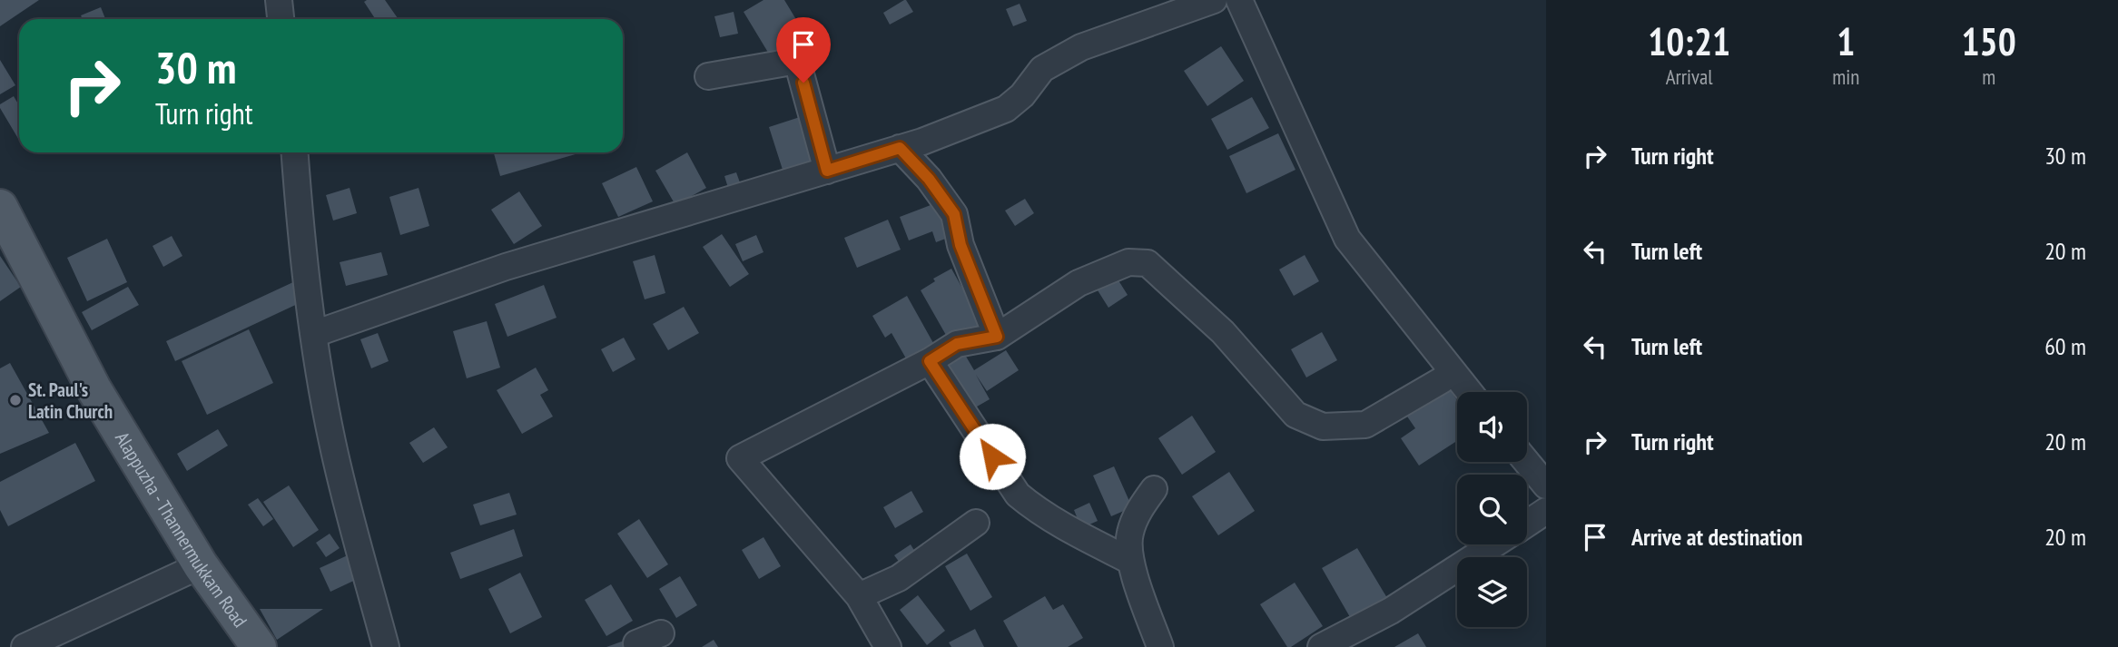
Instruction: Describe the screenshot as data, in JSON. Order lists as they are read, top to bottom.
{
  "streets": {
    "main road": ["Alappuzha - Thannermukkam Road"]
  },
  "places": ["St. Paul's Latin Church"],
  "page": {
    "eta": [
      "10:21",
      "Arrival",
      "1",
      "min",
      "150",
      "m"
    ],
    "turn": ["30 m", "Turn right"],
    "list": [
      {
        "name": "Turn right",
        "value": "30 m"
      },
      {
        "name": "Turn left",
        "value": "20 m"
      },
      {
        "name": "Turn left",
        "value": "60 m"
      },
      {
        "name": "Turn right",
        "value": "20 m"
      },
      {
        "name": "Arrive at destination",
        "value": "20 m"
      }
    ]
  }
}
